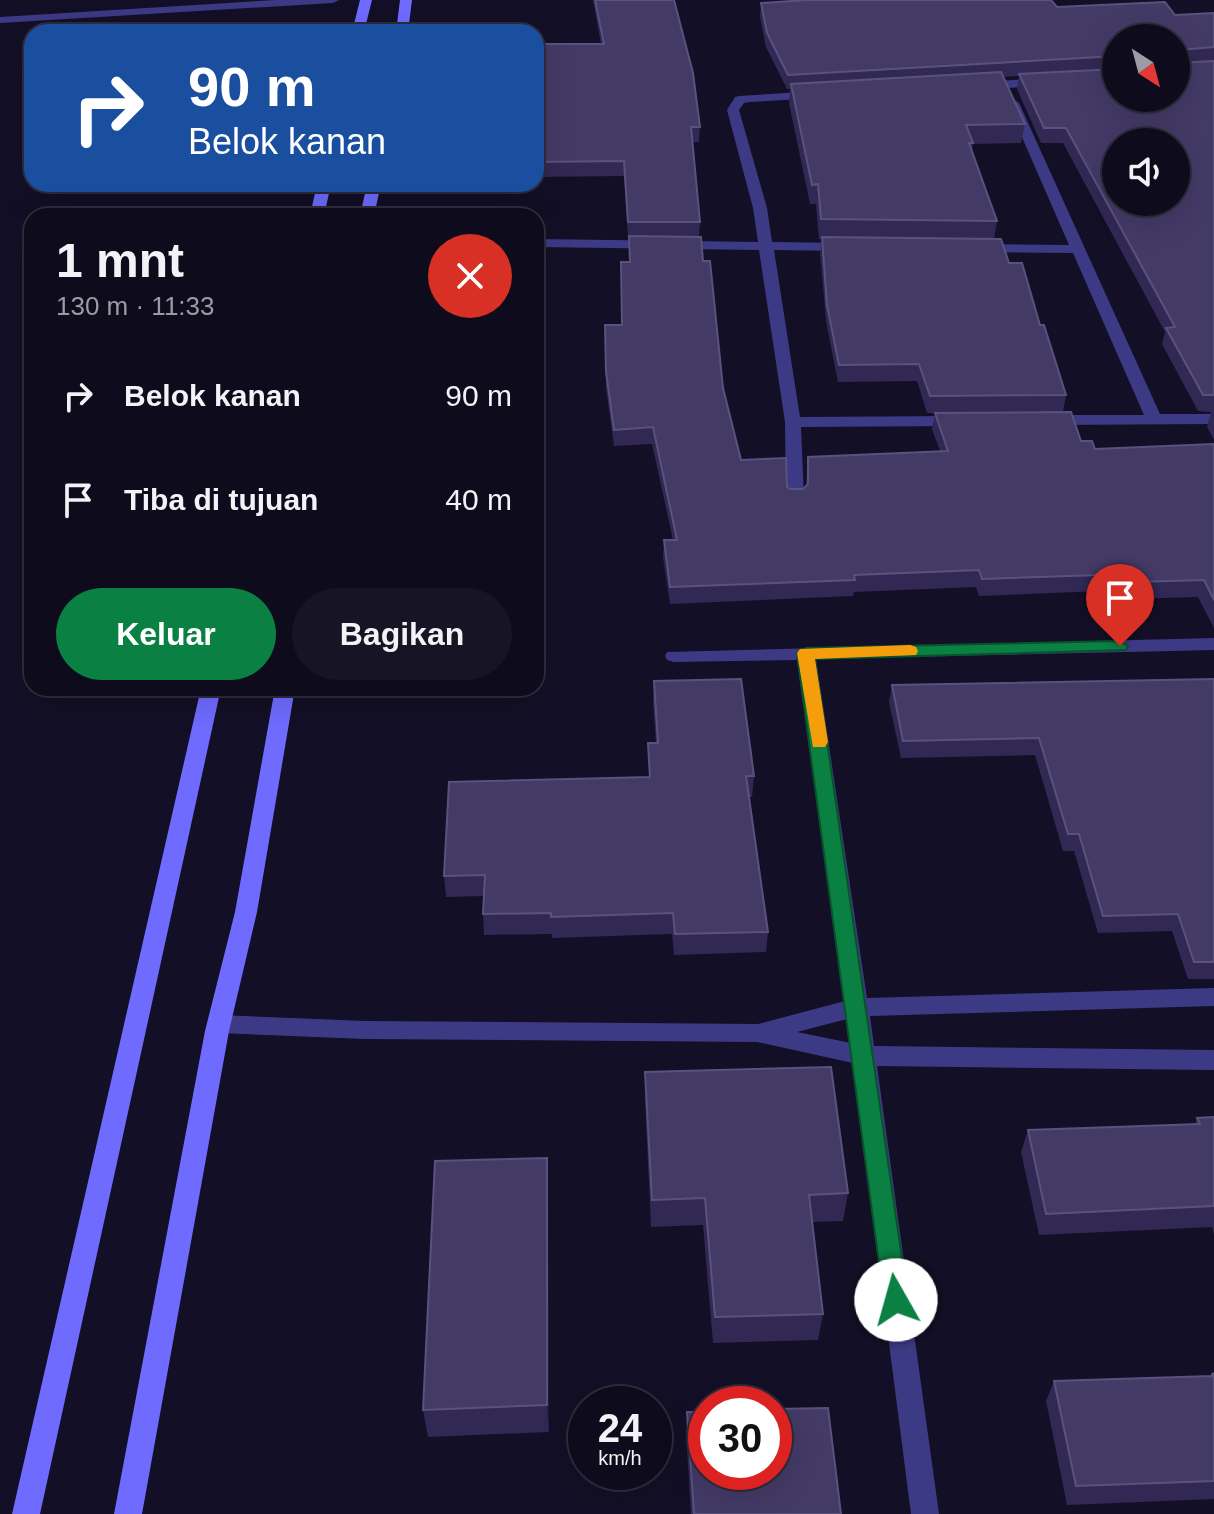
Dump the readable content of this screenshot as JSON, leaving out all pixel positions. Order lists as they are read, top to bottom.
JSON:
{
  "north": "bottom right",
  "page": {
    "turn": ["90 m", "Belok kanan"],
    "heading": ["1 mnt", "130 m · 11:33"],
    "list": [
      {
        "name": "Belok kanan",
        "value": "90 m"
      },
      {
        "name": "Tiba di tujuan",
        "value": "40 m"
      }
    ],
    "buttons": ["Keluar", "Bagikan"],
    "speed": "24 km/h",
    "limit": "30"
  }
}
